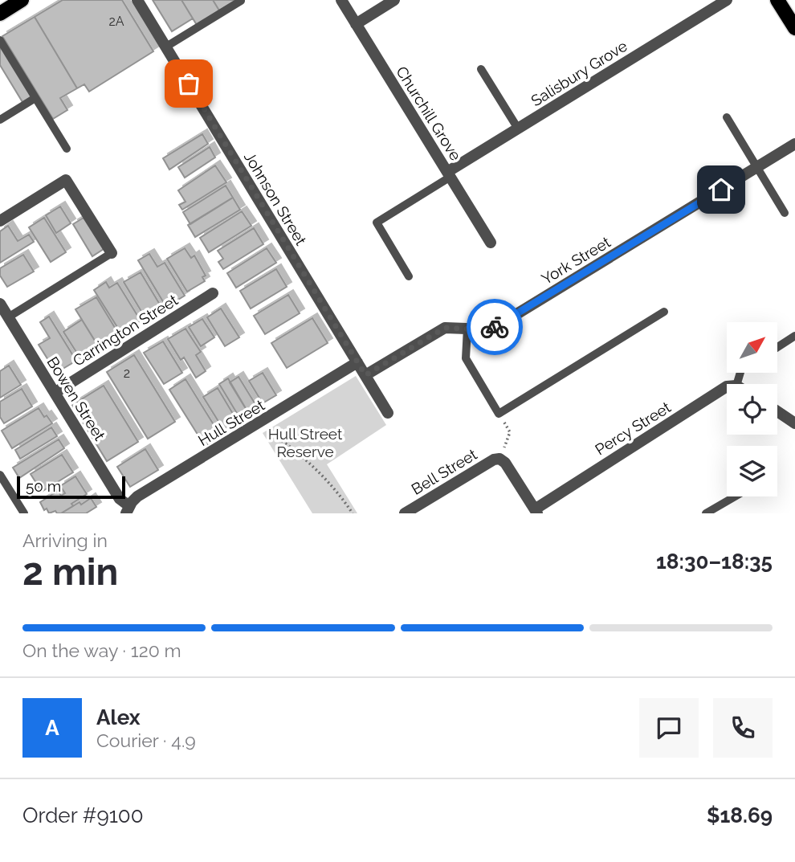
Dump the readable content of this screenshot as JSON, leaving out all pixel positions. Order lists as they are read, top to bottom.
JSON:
{
  "streets": {
    "street": [
      "Salisbury Grove",
      "Churchill Grove",
      "Johnson Street",
      "York Street",
      "Carrington Street",
      "Bowen Street",
      "Hull Street",
      "Percy Street",
      "Bell Street"
    ]
  },
  "crossings": [
    ["Salisbury Grove", "Churchill Grove"],
    ["Johnson Street", "York Street"],
    ["Johnson Street", "Hull Street"],
    ["Carrington Street", "Bowen Street"],
    ["Bowen Street", "Hull Street"]
  ],
  "parks": ["Hull Street Reserve"],
  "house_numbers": ["2A", "2"],
  "scale_bar": "50 m",
  "north": "top right",
  "page": {
    "scale": "50 m",
    "heading": ["2 min", "Arriving in", "18:30–18:35"],
    "panel": [
      "Alex",
      "Courier · 4.9",
      "Order #9100",
      "$18.69"
    ],
    "bar": "On the way · 120 m",
    "round": "A"
  }
}
